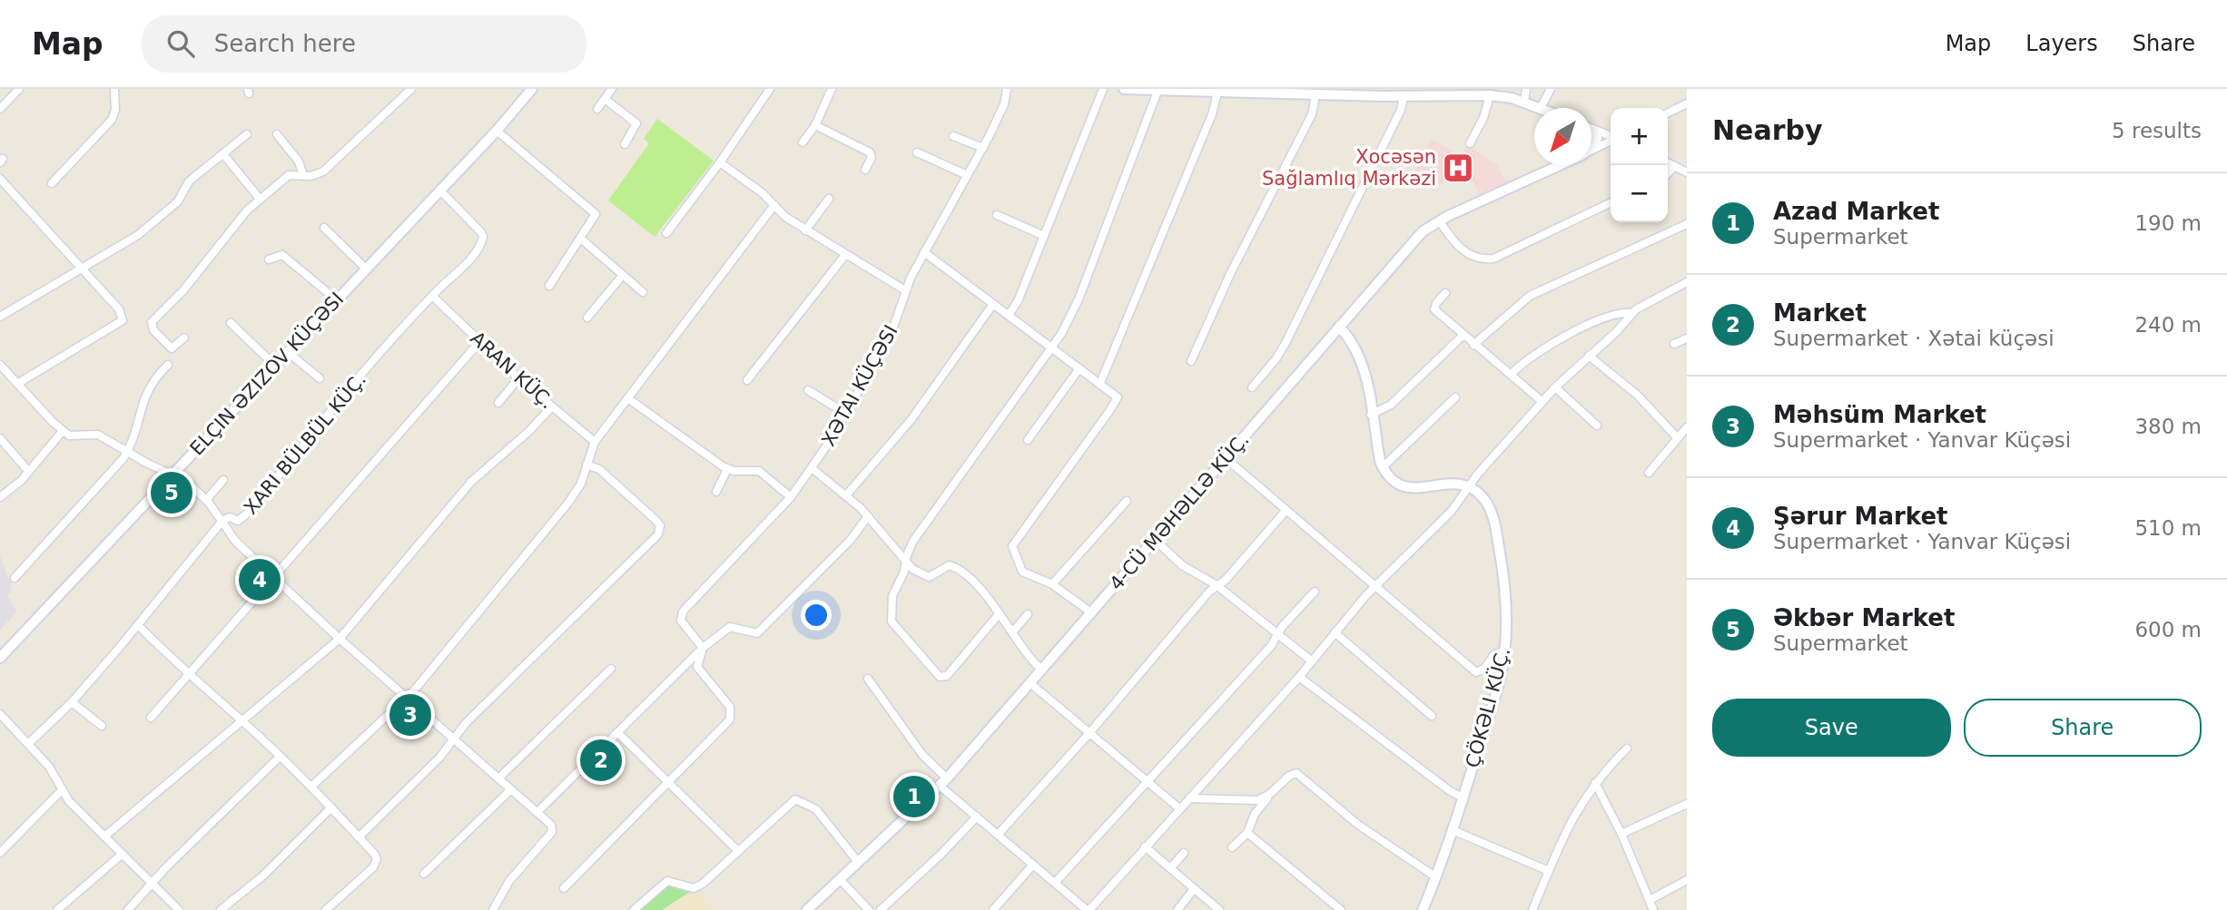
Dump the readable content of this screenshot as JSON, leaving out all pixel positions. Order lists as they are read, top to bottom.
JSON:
{
  "streets": {
    "street": [
      "ARAN KÜÇ.",
      "ELÇIN ƏZIZOV KÜÇƏSI",
      "XƏTAI KÜÇƏSI",
      "4-CÜ MƏHƏLLƏ KÜÇ.",
      "ÇÖKƏLI KÜÇ."
    ]
  },
  "places": {
    "hospital": ["Xocəsən Sağlamlıq Mərkəzi"]
  },
  "north": "bottom left",
  "page": {
    "header": "Map",
    "search": "Search here",
    "nav": ["Map", "Layers", "Share"],
    "heading": ["Nearby", "5 results"],
    "map_buttons": ["+", "−"],
    "list": [
      {
        "mark": "1",
        "name": "Azad Market",
        "note": "Supermarket",
        "value": "190 m"
      },
      {
        "mark": "2",
        "name": "Market",
        "note": "Supermarket · Xətai küçəsi",
        "value": "240 m"
      },
      {
        "mark": "3",
        "name": "Məhsüm Market",
        "note": "Supermarket · Yanvar Küçəsi",
        "value": "380 m"
      },
      {
        "mark": "4",
        "name": "Şərur Market",
        "note": "Supermarket · Yanvar Küçəsi",
        "value": "510 m"
      },
      {
        "mark": "5",
        "name": "Əkbər Market",
        "note": "Supermarket",
        "value": "600 m"
      }
    ],
    "pins": [
      "5",
      "4",
      "3",
      "2",
      "1"
    ],
    "buttons": ["Save", "Share"]
  }
}
